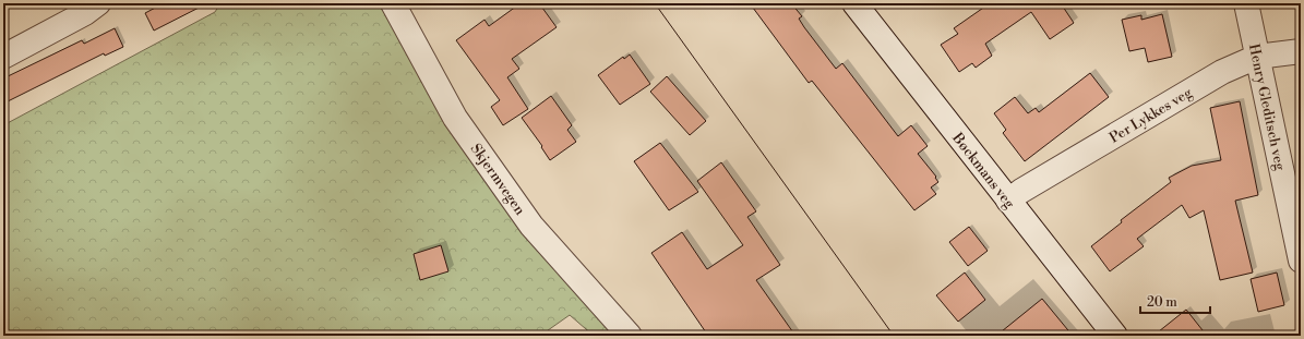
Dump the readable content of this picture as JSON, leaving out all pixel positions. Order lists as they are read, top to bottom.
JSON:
{
  "streets": {
    "street": [
      "Henry Gleditsch veg",
      "Per Lykkes veg",
      "Bøckmans veg",
      "Skjermvegen"
    ]
  },
  "crossings": [
    ["Henry Gleditsch veg", "Per Lykkes veg"],
    ["Per Lykkes veg", "Bøckmans veg"]
  ],
  "scale_bar": "20 m"
}
